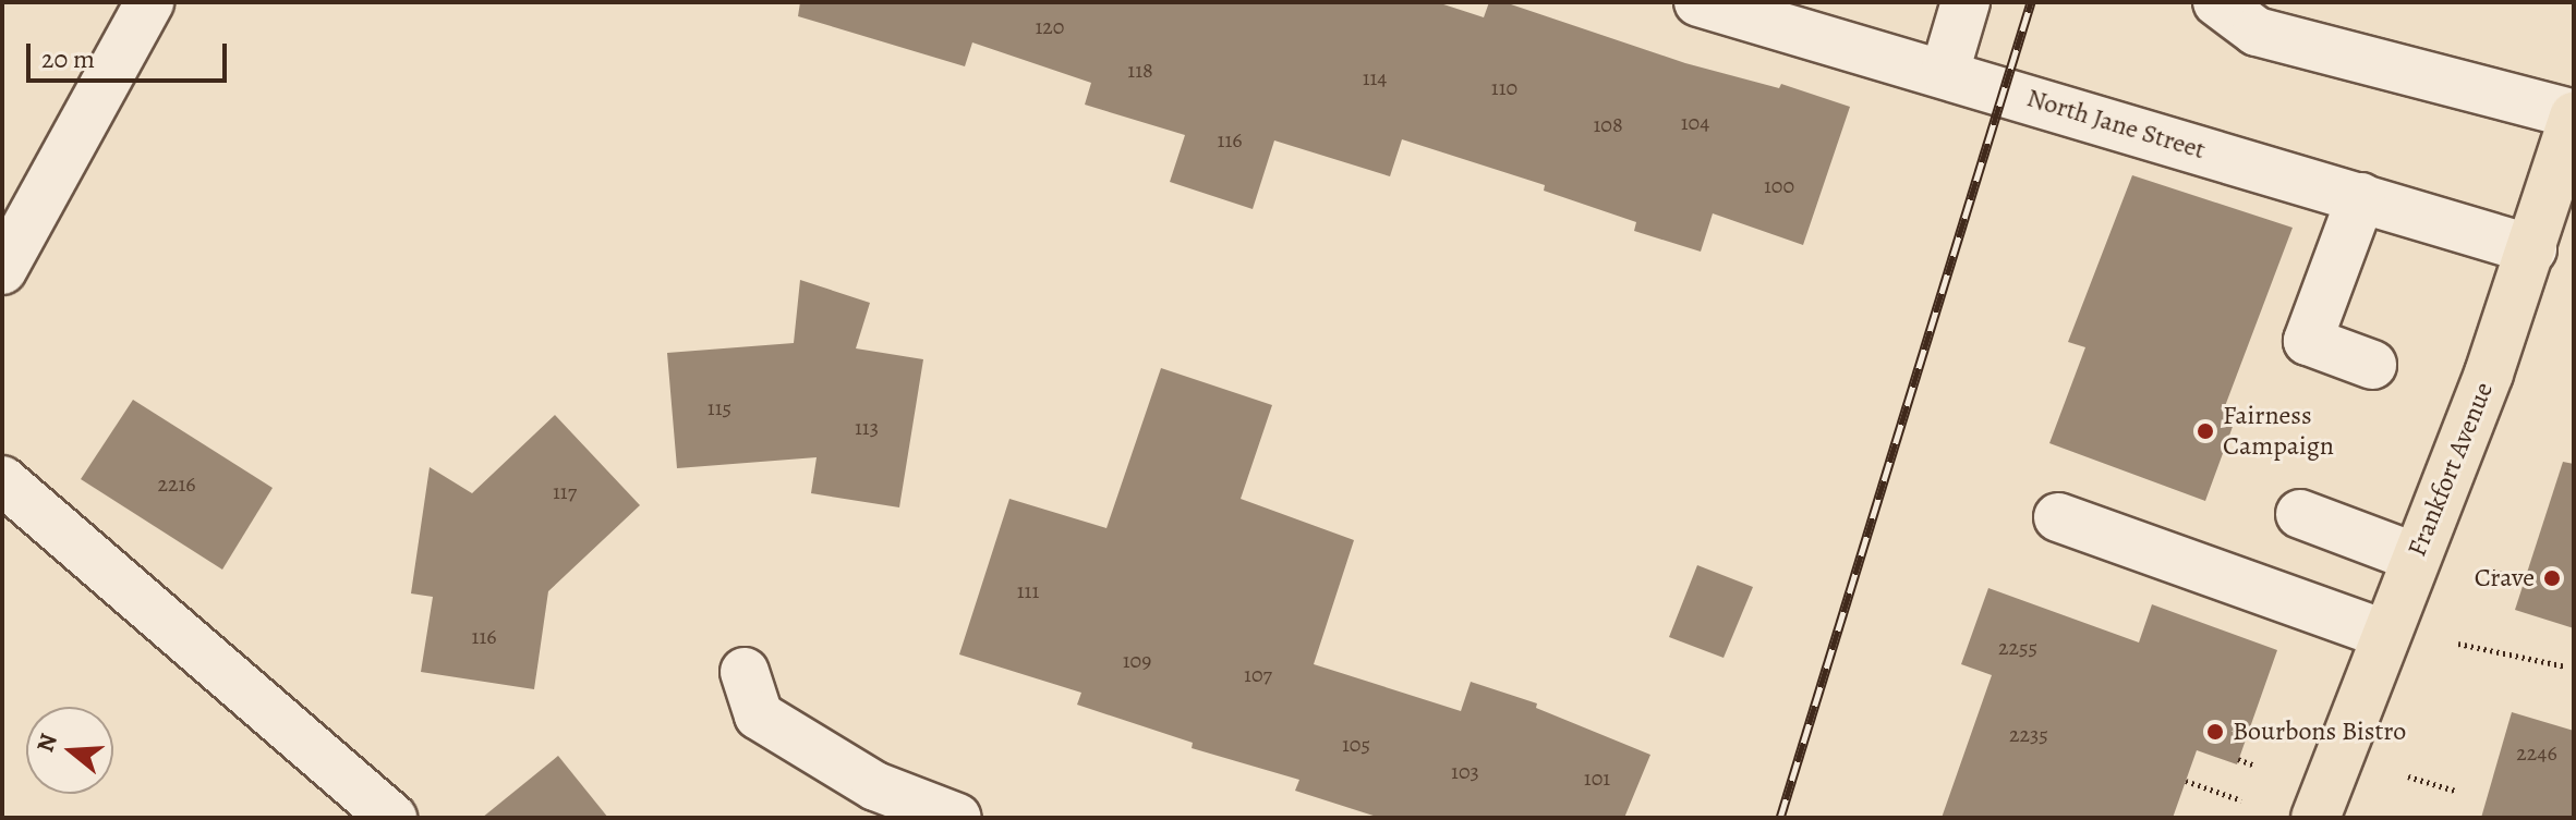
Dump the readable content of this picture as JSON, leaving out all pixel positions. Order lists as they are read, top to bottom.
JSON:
{
  "streets": {
    "main road": ["Frankfort Avenue"],
    "street": ["North Jane Street"]
  },
  "crossings": [
    ["North Jane Street", "Frankfort Avenue"]
  ],
  "places": ["Fairness Campaign", "Crave", "Bourbons Bistro"],
  "house_numbers": [
    "120",
    "118",
    "114",
    "110",
    "104",
    "108",
    "116",
    "100",
    "115",
    "113",
    "2216",
    "117",
    "111",
    "116",
    "2255",
    "109",
    "107",
    "2235",
    "105",
    "2246",
    "103",
    "101"
  ],
  "scale_bar": "20 m",
  "north": "left"
}
